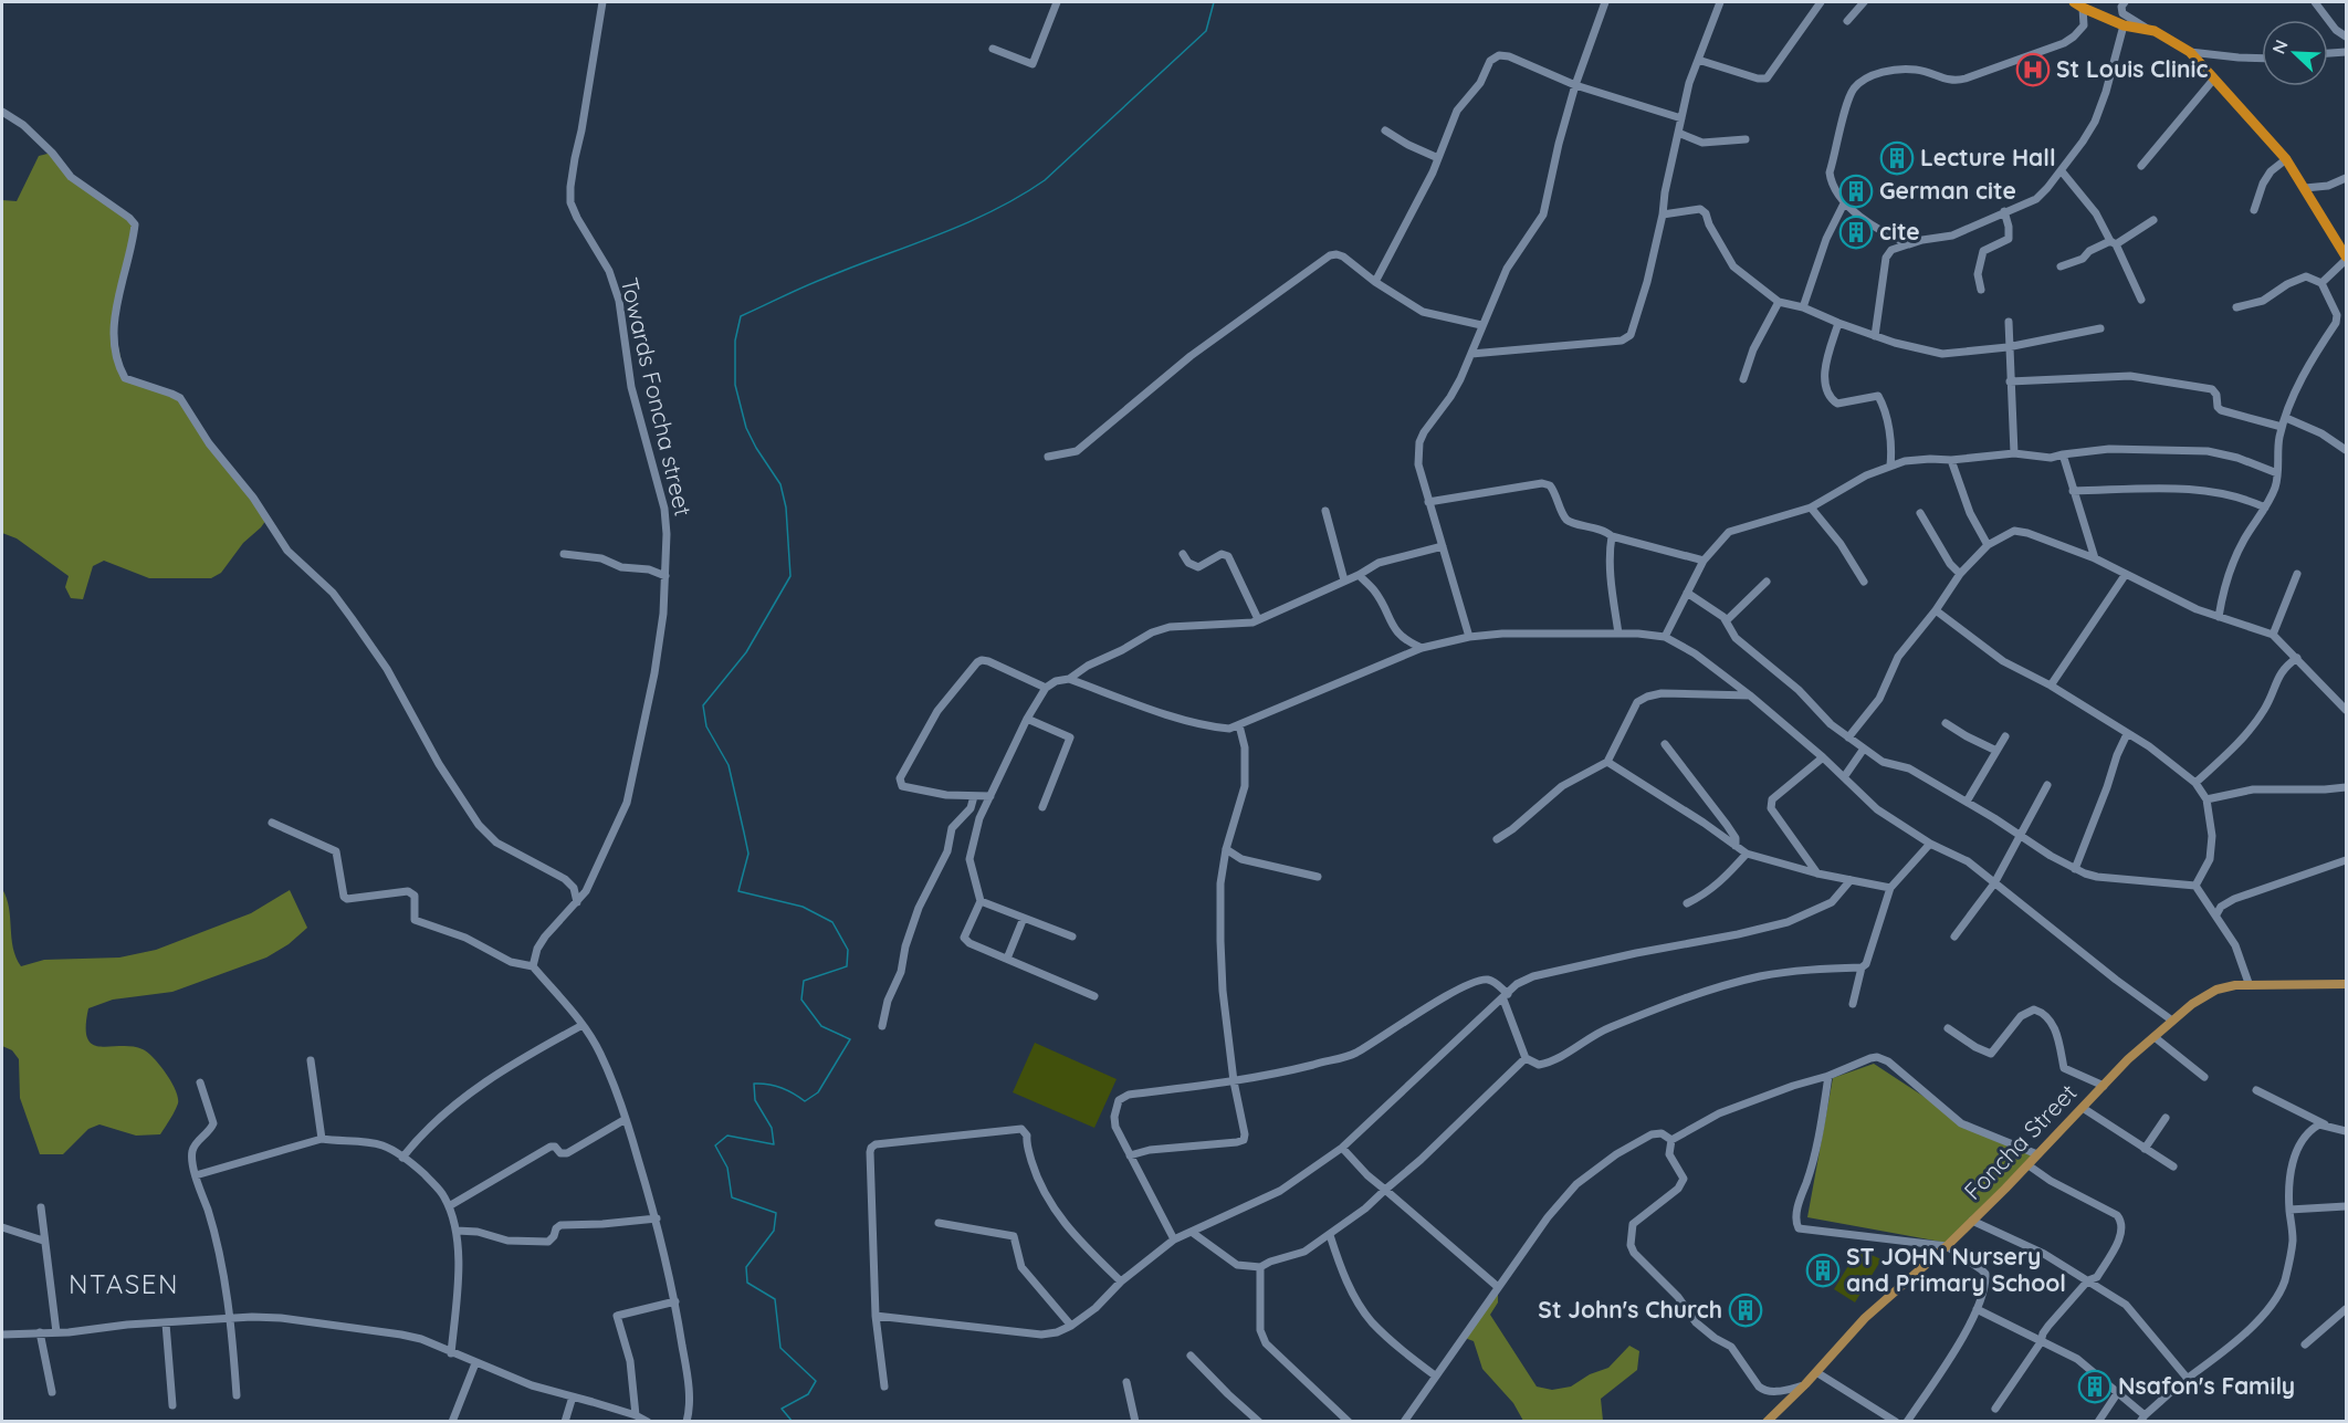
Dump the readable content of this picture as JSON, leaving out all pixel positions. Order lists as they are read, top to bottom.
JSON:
{
  "streets": {
    "main road": ["Foncha Street"],
    "street": ["Towards Foncha street"]
  },
  "districts": ["NTASEN"],
  "places": {
    "hospital": ["St Louis Clinic"],
    "building": [
      "Lecture Hall",
      "German cite",
      "cite",
      "ST JOHN Nursery and Primary School",
      "St John's Church",
      "Nsafon's Family"
    ]
  },
  "north": "top left"
}
